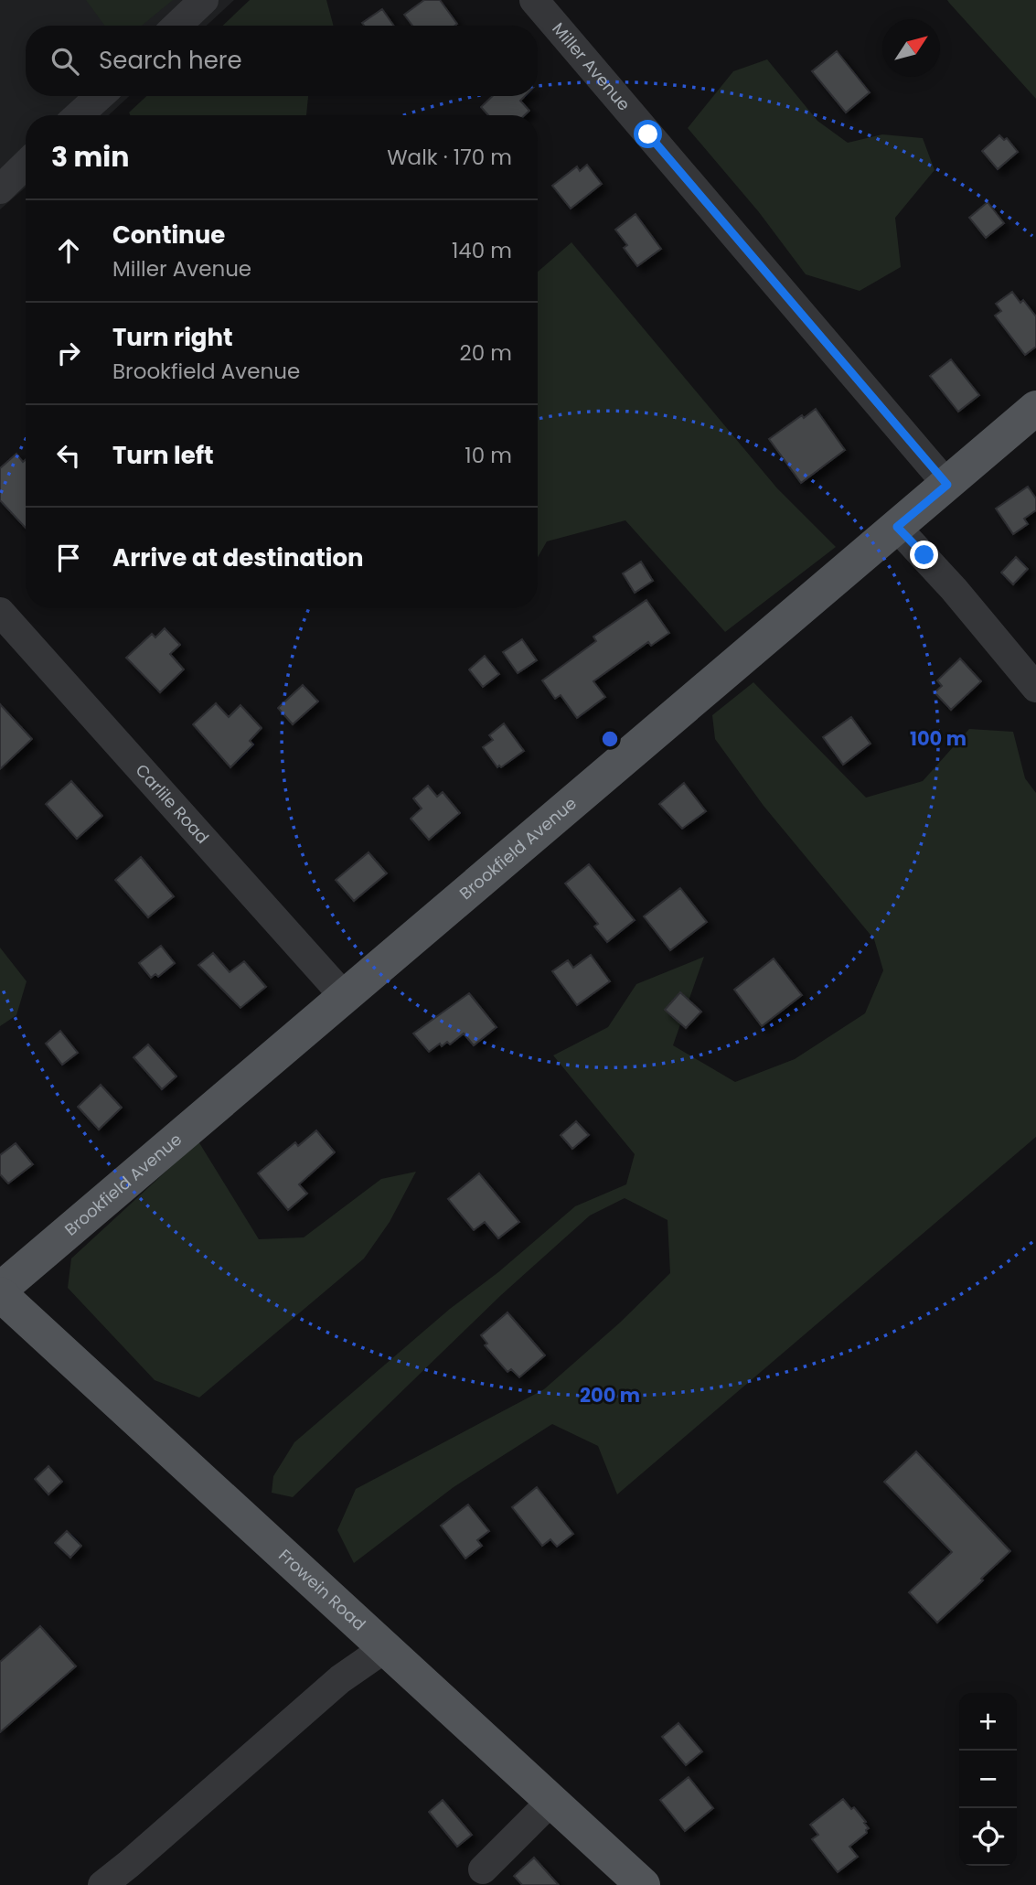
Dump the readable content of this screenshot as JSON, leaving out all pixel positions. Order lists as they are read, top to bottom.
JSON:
{
  "streets": {
    "main road": ["Brookfield Avenue", "Frowein Road"],
    "street": ["Miller Avenue", "Carlile Road"]
  },
  "crossings": [
    ["Miller Avenue", "Brookfield Avenue"],
    ["Carlile Road", "Brookfield Avenue"],
    ["Brookfield Avenue", "Frowein Road"]
  ],
  "north": "top right",
  "page": {
    "search": "Search here",
    "heading": ["3 min", "Walk · 170 m"],
    "list": [
      ["Continue", "Miller Avenue", "140 m"],
      ["Turn right", "Brookfield Avenue", "20 m"],
      ["Turn left", "10 m"],
      "Arrive at destination"
    ],
    "map_buttons": ["+", "−"]
  },
  "rings": ["100 m", "200 m"]
}
